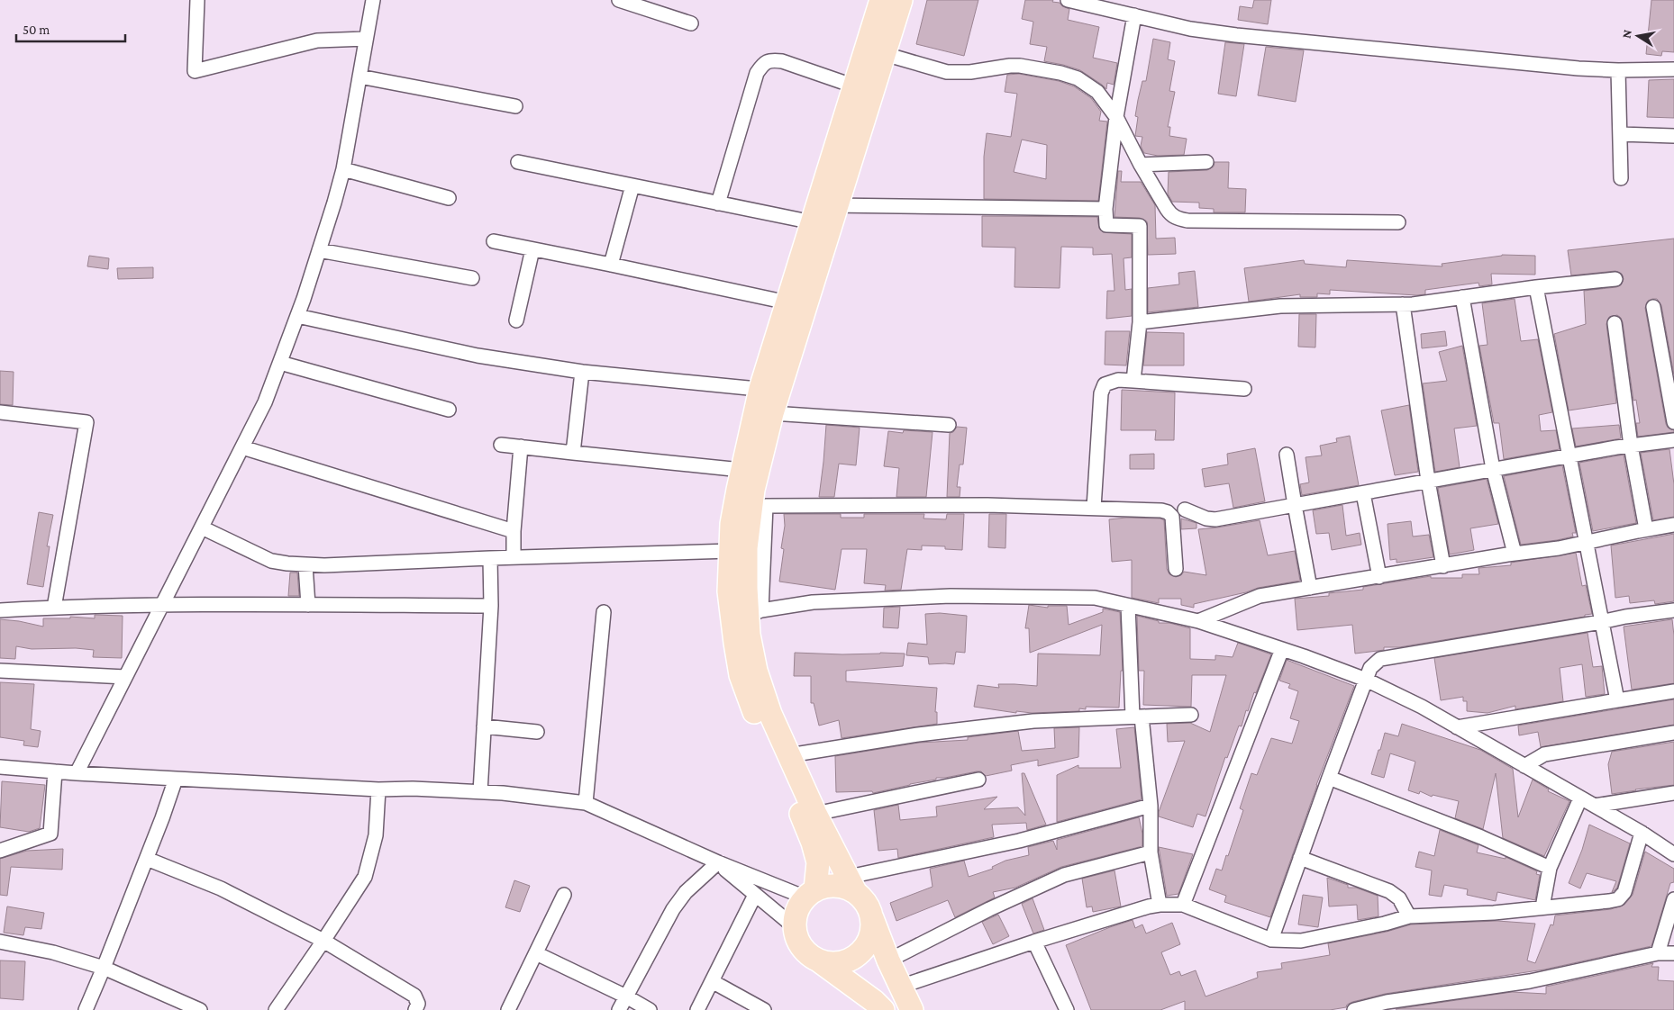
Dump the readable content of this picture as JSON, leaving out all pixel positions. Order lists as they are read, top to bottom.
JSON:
{
  "scale_bar": "50 m",
  "north": "left"
}
